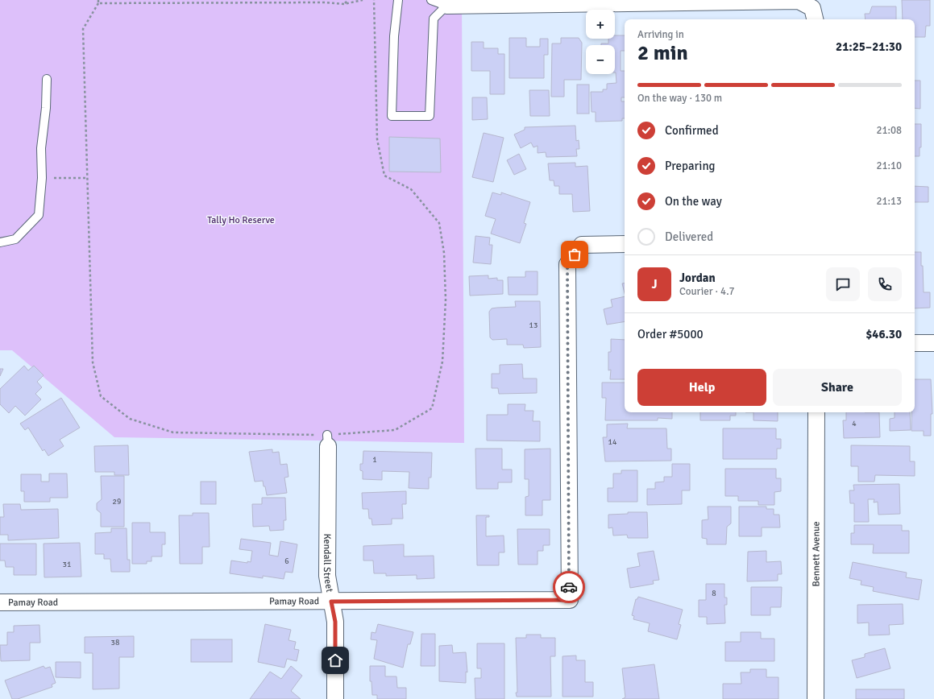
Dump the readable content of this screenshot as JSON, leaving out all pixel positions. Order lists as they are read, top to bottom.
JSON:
{
  "streets": {
    "street": ["Bennett Avenue", "Kendall Street", "Pamay Road"]
  },
  "crossings": [
    ["Kendall Street", "Pamay Road"]
  ],
  "parks": ["Tally Ho Reserve"],
  "house_numbers": [
    "13",
    "4",
    "14",
    "1",
    "29",
    "6",
    "31",
    "8",
    "38"
  ],
  "page": {
    "map_buttons": ["+", "−"],
    "heading": ["2 min", "Arriving in", "21:25–21:30"],
    "panel": [
      "Jordan",
      "Courier · 4.7",
      "Order #5000",
      "$46.30"
    ],
    "bar": "On the way · 130 m",
    "list": [
      ["Confirmed", "21:08"],
      ["Preparing", "21:10"],
      ["On the way", "21:13"],
      "Delivered"
    ],
    "round": "J",
    "buttons": ["Help", "Share"]
  }
}
